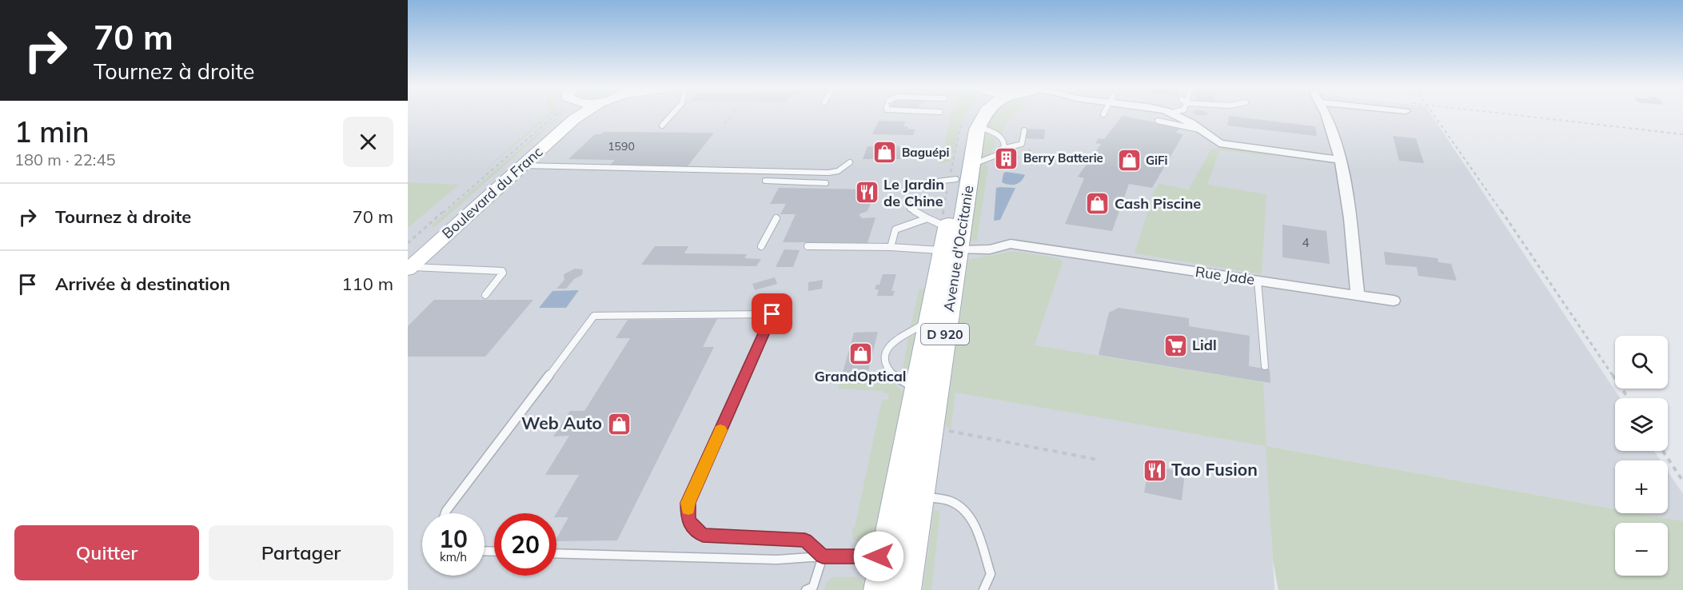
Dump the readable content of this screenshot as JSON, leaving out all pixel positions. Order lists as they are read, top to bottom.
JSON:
{
  "streets": {
    "main road": ["Avenue d'Occitanie", "D 920"],
    "street": ["Boulevard du Franc", "Rue Jade"]
  },
  "crossings": [
    ["Avenue d'Occitanie", "Rue Jade"]
  ],
  "places": {
    "shop": [
      "Baguépi",
      "GiFi",
      "Cash Piscine",
      "GrandOptical",
      "Web Auto"
    ],
    "building": ["Berry Batterie"],
    "restaurant": ["Le Jardin de Chine", "Tao Fusion"],
    "supermarket": ["Lidl"]
  },
  "house_numbers": ["1590", "4"],
  "page": {
    "turn": ["70 m", "Tournez à droite"],
    "heading": ["1 min", "180 m · 22:45"],
    "list": [
      {
        "name": "Tournez à droite",
        "value": "70 m"
      },
      {
        "name": "Arrivée à destination",
        "value": "110 m"
      }
    ],
    "map_buttons": ["+", "−"],
    "speed": "10 km/h",
    "limit": "20",
    "buttons": ["Quitter", "Partager"]
  }
}
